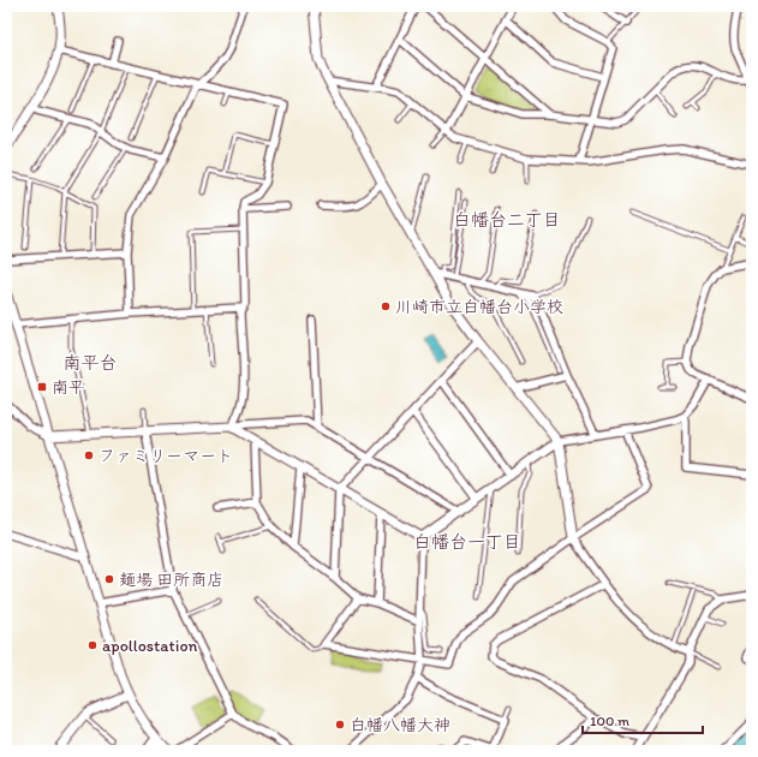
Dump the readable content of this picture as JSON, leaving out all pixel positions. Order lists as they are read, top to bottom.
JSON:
{
  "districts": ["白幡台二丁目", "南平台", "白幡台一丁目"],
  "places": {
    "other": [
      "川崎市立白幡台小学校",
      "ファミリーマート",
      "麺場 田所商店",
      "apollostation",
      "白幡八幡大神"
    ],
    "transit": ["南平"]
  },
  "scale_bar": "100 m"
}
